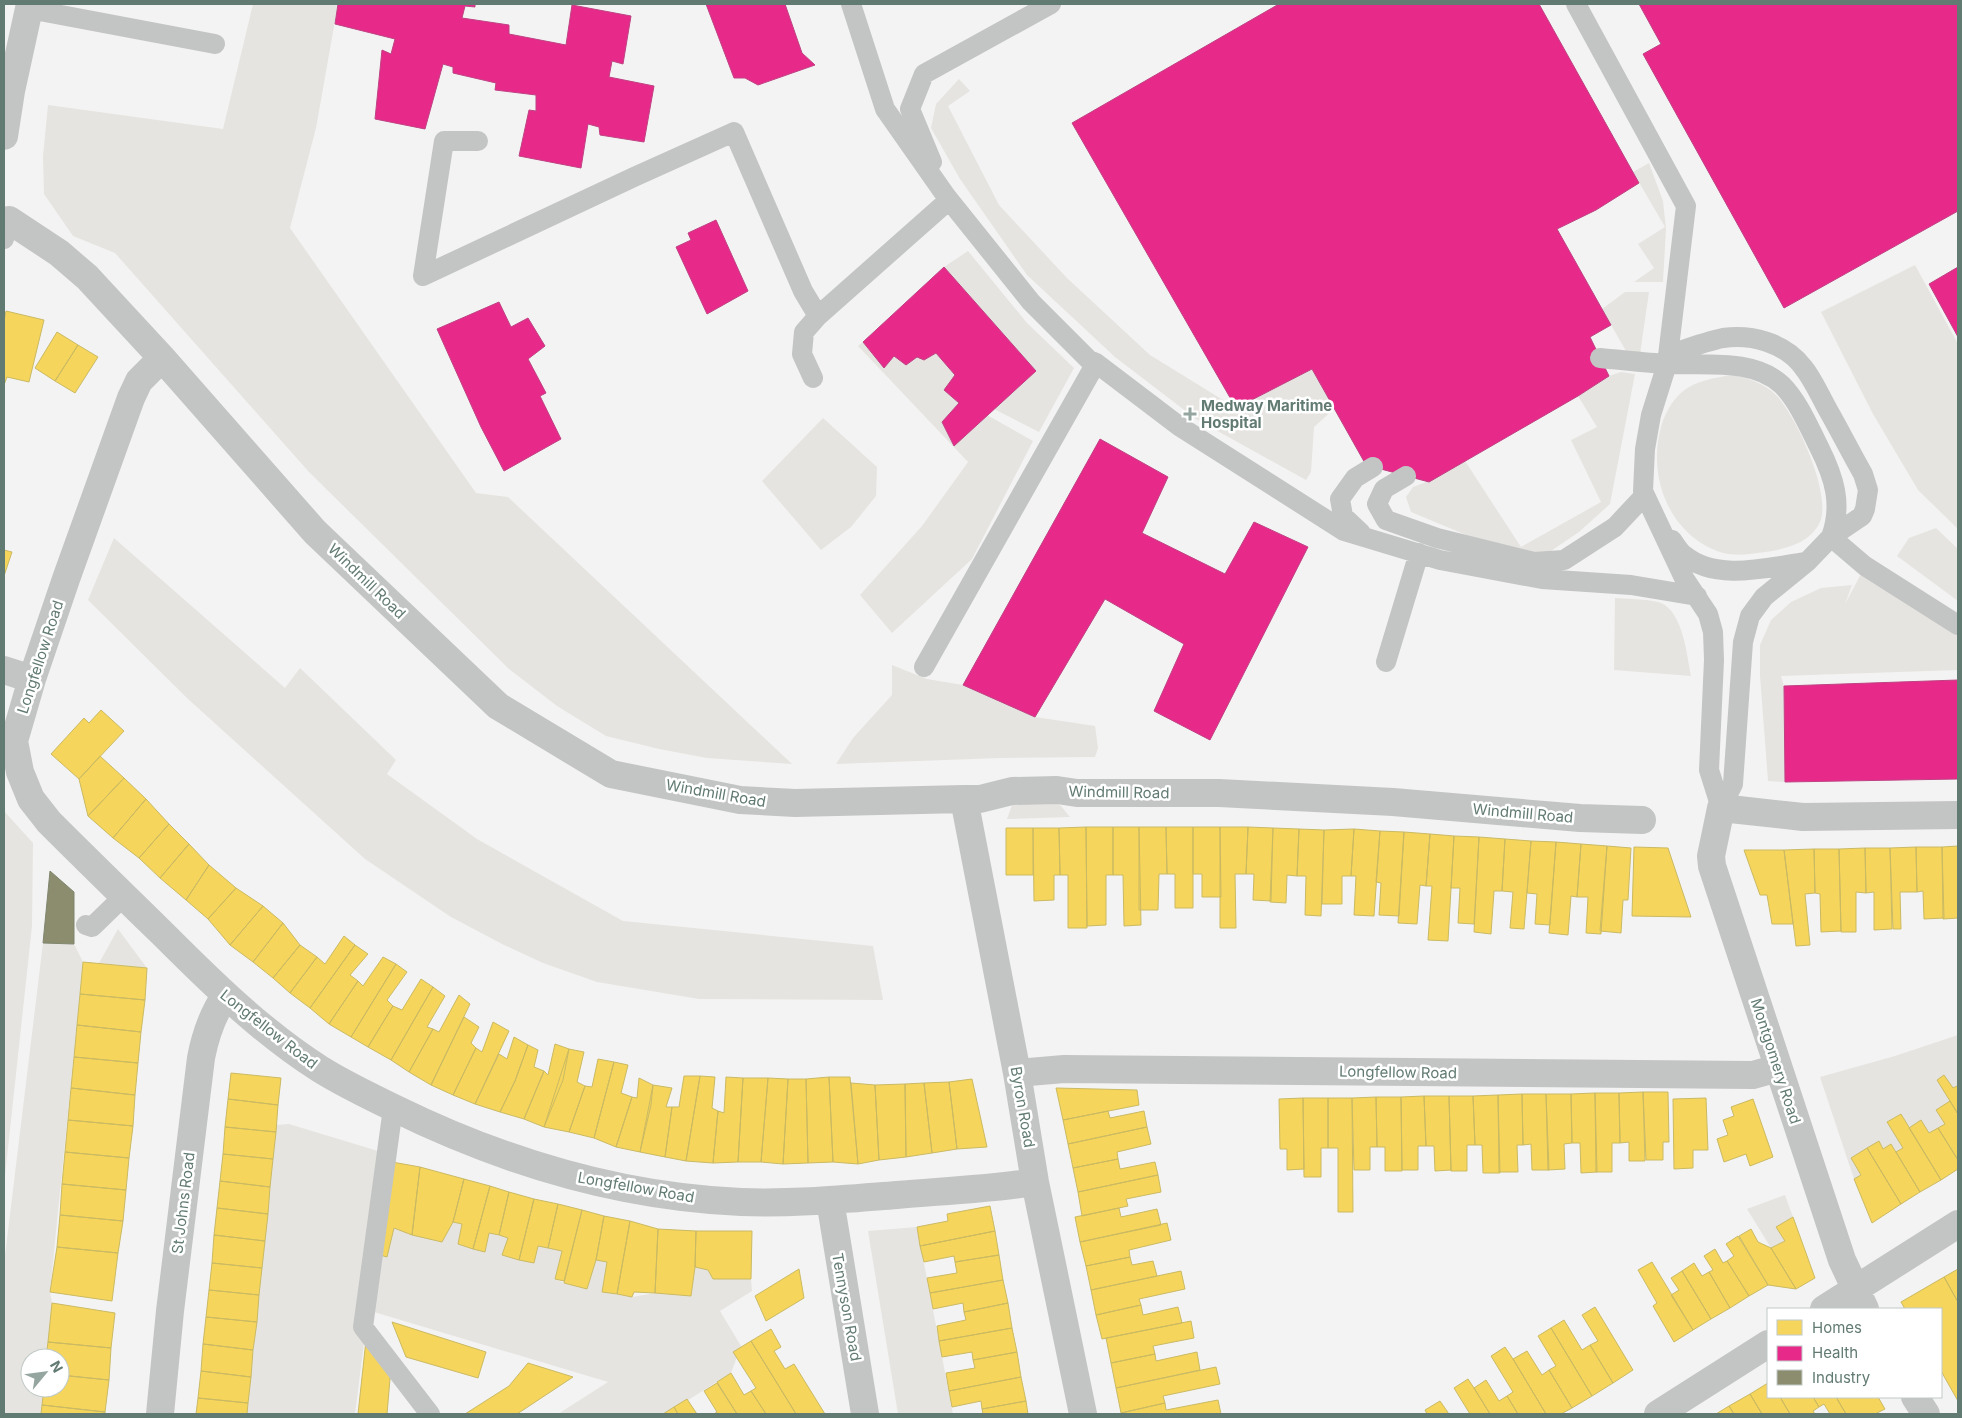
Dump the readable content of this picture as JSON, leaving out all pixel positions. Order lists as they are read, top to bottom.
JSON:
{
  "streets": {
    "street": [
      "Windmill Road",
      "Longfellow Road",
      "Montgomery Road",
      "Byron Road",
      "St Johns Road",
      "Tennyson Road"
    ]
  },
  "crossings": [
    ["Windmill Road", "Longfellow Road"],
    ["Windmill Road", "Byron Road"],
    ["Longfellow Road", "Montgomery Road"],
    ["Longfellow Road", "Byron Road"],
    ["Longfellow Road", "St Johns Road"],
    ["Longfellow Road", "Tennyson Road"]
  ],
  "places": {
    "health": ["Medway Maritime Hospital"]
  },
  "legend": ["Homes", "Health", "Industry"],
  "north": "top right"
}
